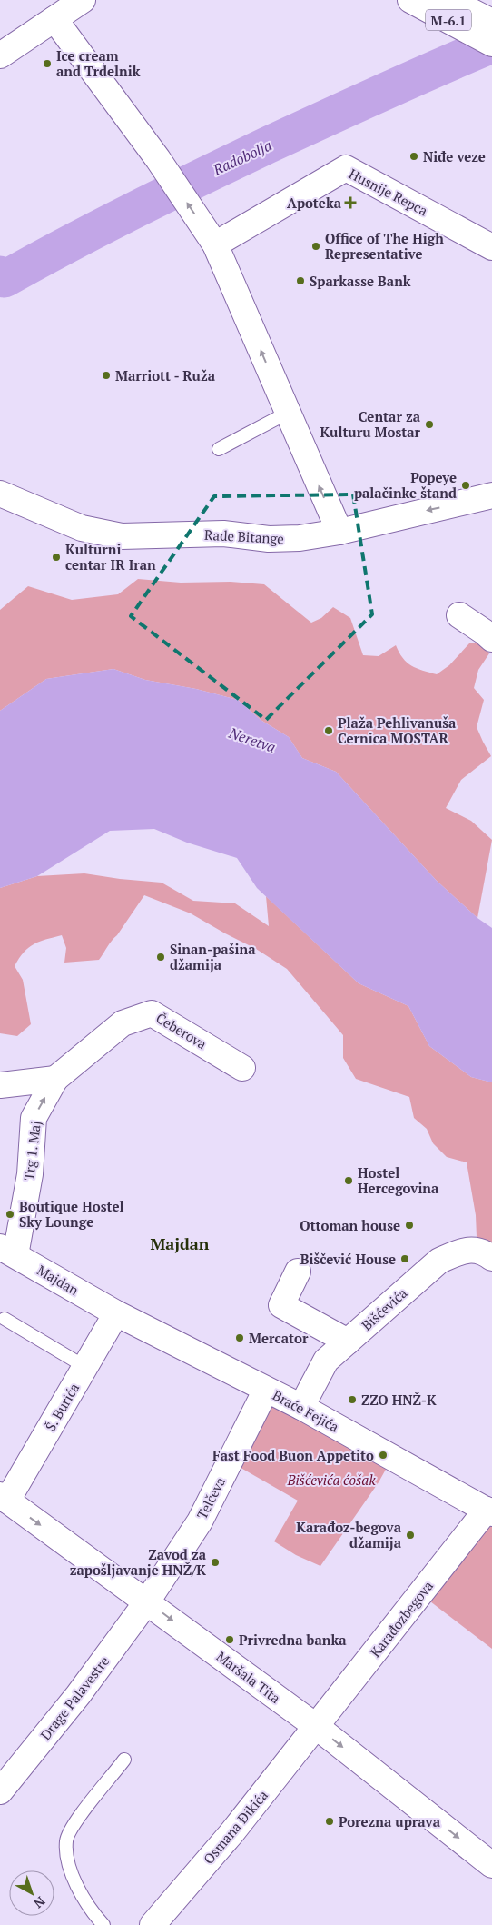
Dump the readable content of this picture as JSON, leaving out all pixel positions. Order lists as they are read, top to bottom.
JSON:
{
  "streets": {
    "street": [
      "M-6.1",
      "Husnije Repca",
      "Rade Bitange",
      "Čeberova",
      "Trg 1. Maj",
      "Majdan",
      "Bišćevića",
      "Š. Burića",
      "Braće Fejića",
      "Telčeva",
      "Karađozbegova",
      "Maršala Tita",
      "Drage Palavestre",
      "Osmana Đikića"
    ]
  },
  "crossings": [
    ["Čeberova", "Trg 1. Maj"],
    ["Trg 1. Maj", "Majdan"],
    ["Majdan", "Š. Burića"],
    ["Majdan", "Braće Fejića"],
    ["Bišćevića", "Braće Fejića"],
    ["Š. Burića", "Braće Fejića"],
    ["Š. Burića", "Maršala Tita"],
    ["Braće Fejića", "Telčeva"],
    ["Braće Fejića", "Karađozbegova"],
    ["Telčeva", "Maršala Tita"],
    ["Telčeva", "Drage Palavestre"],
    ["Karađozbegova", "Maršala Tita"],
    ["Karađozbegova", "Osmana Đikića"],
    ["Maršala Tita", "Drage Palavestre"],
    ["Maršala Tita", "Osmana Đikića"]
  ],
  "one_way": ["Trg 1. Maj", "Maršala Tita"],
  "districts": ["Majdan"],
  "water": ["Radobolja", "Neretva"],
  "parks": ["Bišćevića ćošak"],
  "places": {
    "other": [
      "Ice cream and Trdelnik",
      "Niđe veze",
      "Office of The High Representative",
      "Sparkasse Bank",
      "Marriott - Ruža",
      "Centar za Kulturu Mostar",
      "Popeye palačinke štand",
      "Kulturni centar IR Iran",
      "Plaža Pehlivanuša Cernica MOSTAR",
      "Sinan-pašina džamija",
      "Hostel Hercegovina",
      "Boutique Hostel Sky Lounge",
      "Ottoman house",
      "Biščević House",
      "Mercator",
      "ZZO HNŽ-K",
      "Fast Food Buon Appetito",
      "Karađoz-begova džamija",
      "Zavod za zapošljavanje HNŽ/K",
      "Privredna banka",
      "Porezna uprava"
    ],
    "health": ["Apoteka"]
  },
  "north": "bottom right"
}
